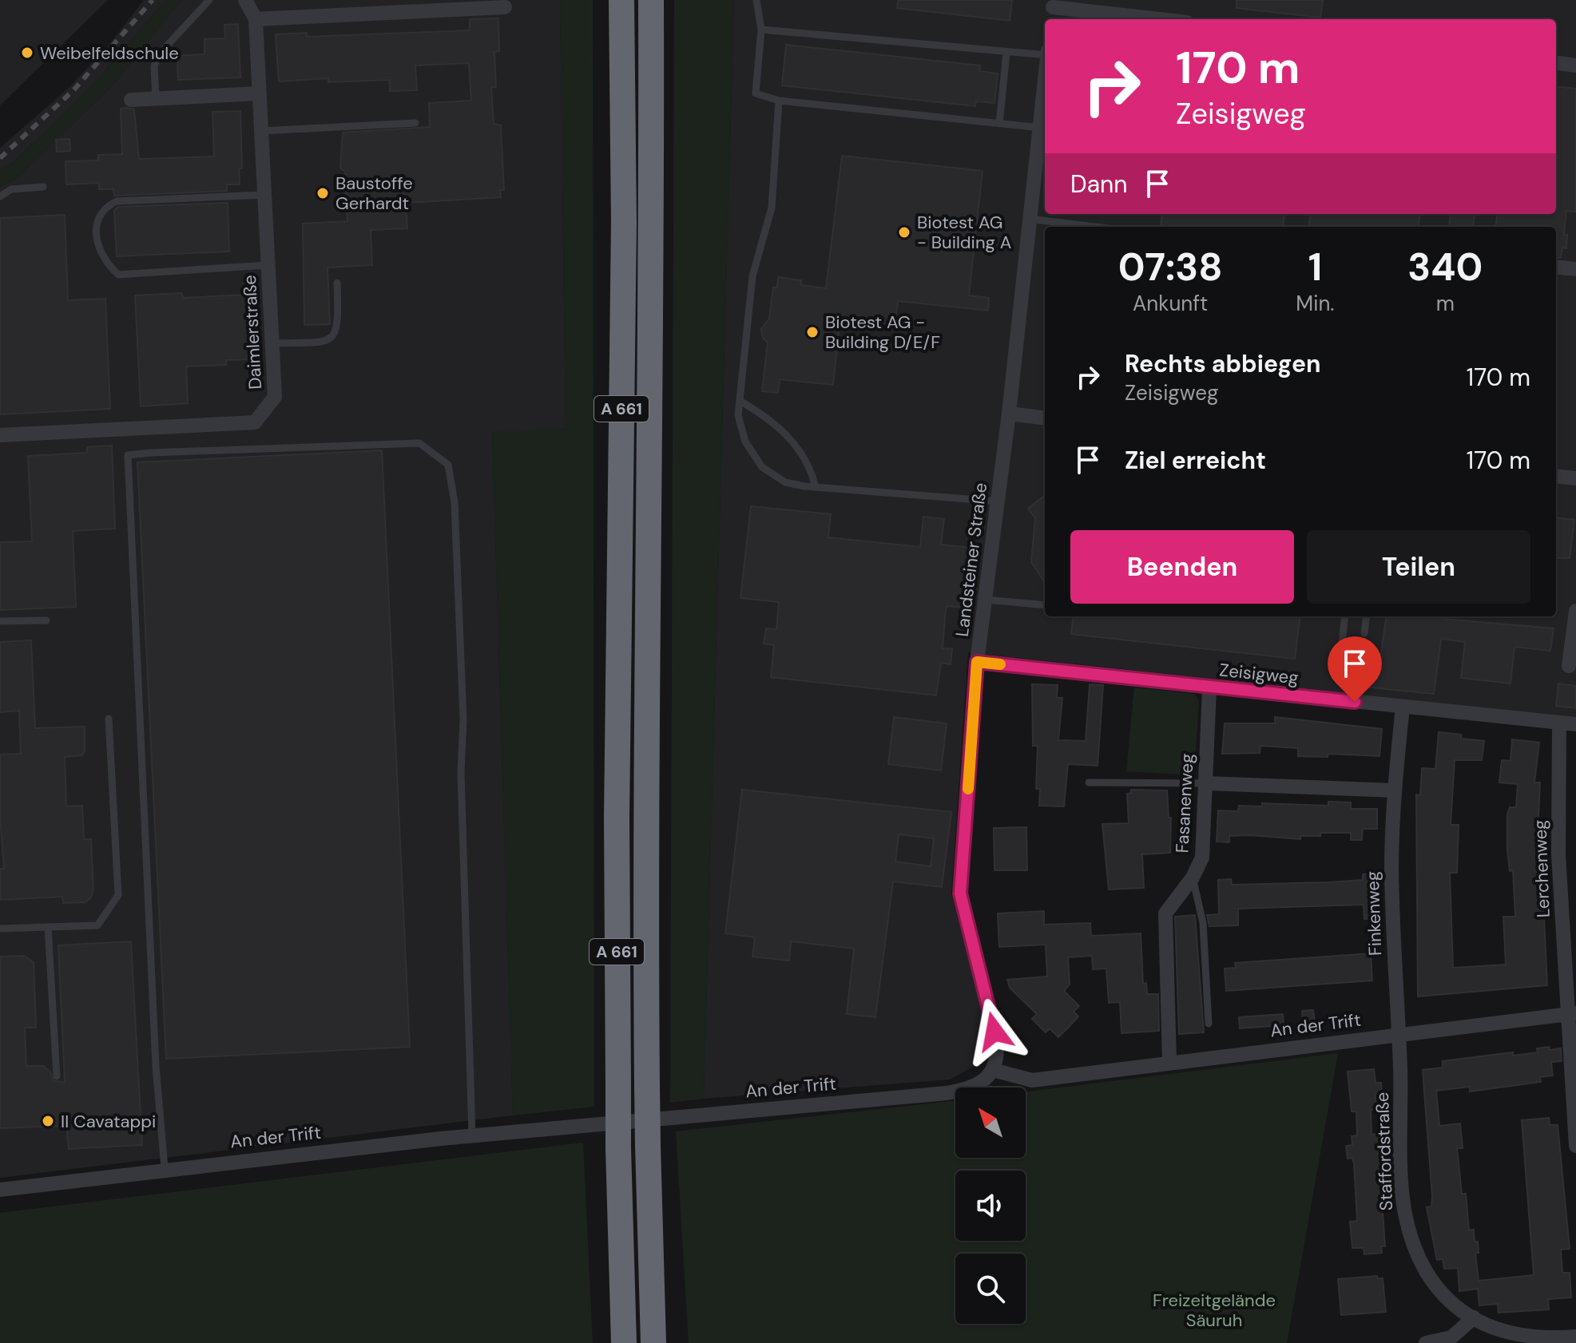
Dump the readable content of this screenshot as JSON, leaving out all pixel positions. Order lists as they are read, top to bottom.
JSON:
{
  "streets": {
    "highway": ["A 661"],
    "street": [
      "Daimlerstraße",
      "Landsteiner Straße",
      "Zeisigweg",
      "Fasanenweg",
      "Lerchenweg",
      "Finkenweg",
      "An der Trift",
      "Staffordstraße"
    ]
  },
  "crossings": [
    ["Landsteiner Straße", "Zeisigweg"],
    ["Landsteiner Straße", "An der Trift"],
    ["Zeisigweg", "Fasanenweg"],
    ["Zeisigweg", "Lerchenweg"],
    ["Zeisigweg", "Finkenweg"],
    ["Fasanenweg", "An der Trift"],
    ["Lerchenweg", "An der Trift"],
    ["Finkenweg", "An der Trift"],
    ["Finkenweg", "Staffordstraße"],
    ["An der Trift", "Staffordstraße"]
  ],
  "parks": ["Freizeitgelände Säuruh"],
  "places": [
    "Weibelfeldschule",
    "Baustoffe Gerhardt",
    "Biotest AG - Building A",
    "Biotest AG - Building D/E/F",
    "Il Cavatappi"
  ],
  "north": "top left",
  "page": {
    "turn": ["170 m", "Zeisigweg"],
    "then": "Dann",
    "eta": [
      "07:38",
      "Ankunft",
      "1",
      "Min.",
      "340",
      "m"
    ],
    "list": [
      {
        "name": "Rechts abbiegen",
        "note": "Zeisigweg",
        "value": "170 m"
      },
      {
        "name": "Ziel erreicht",
        "value": "170 m"
      }
    ],
    "buttons": ["Beenden", "Teilen"]
  }
}
